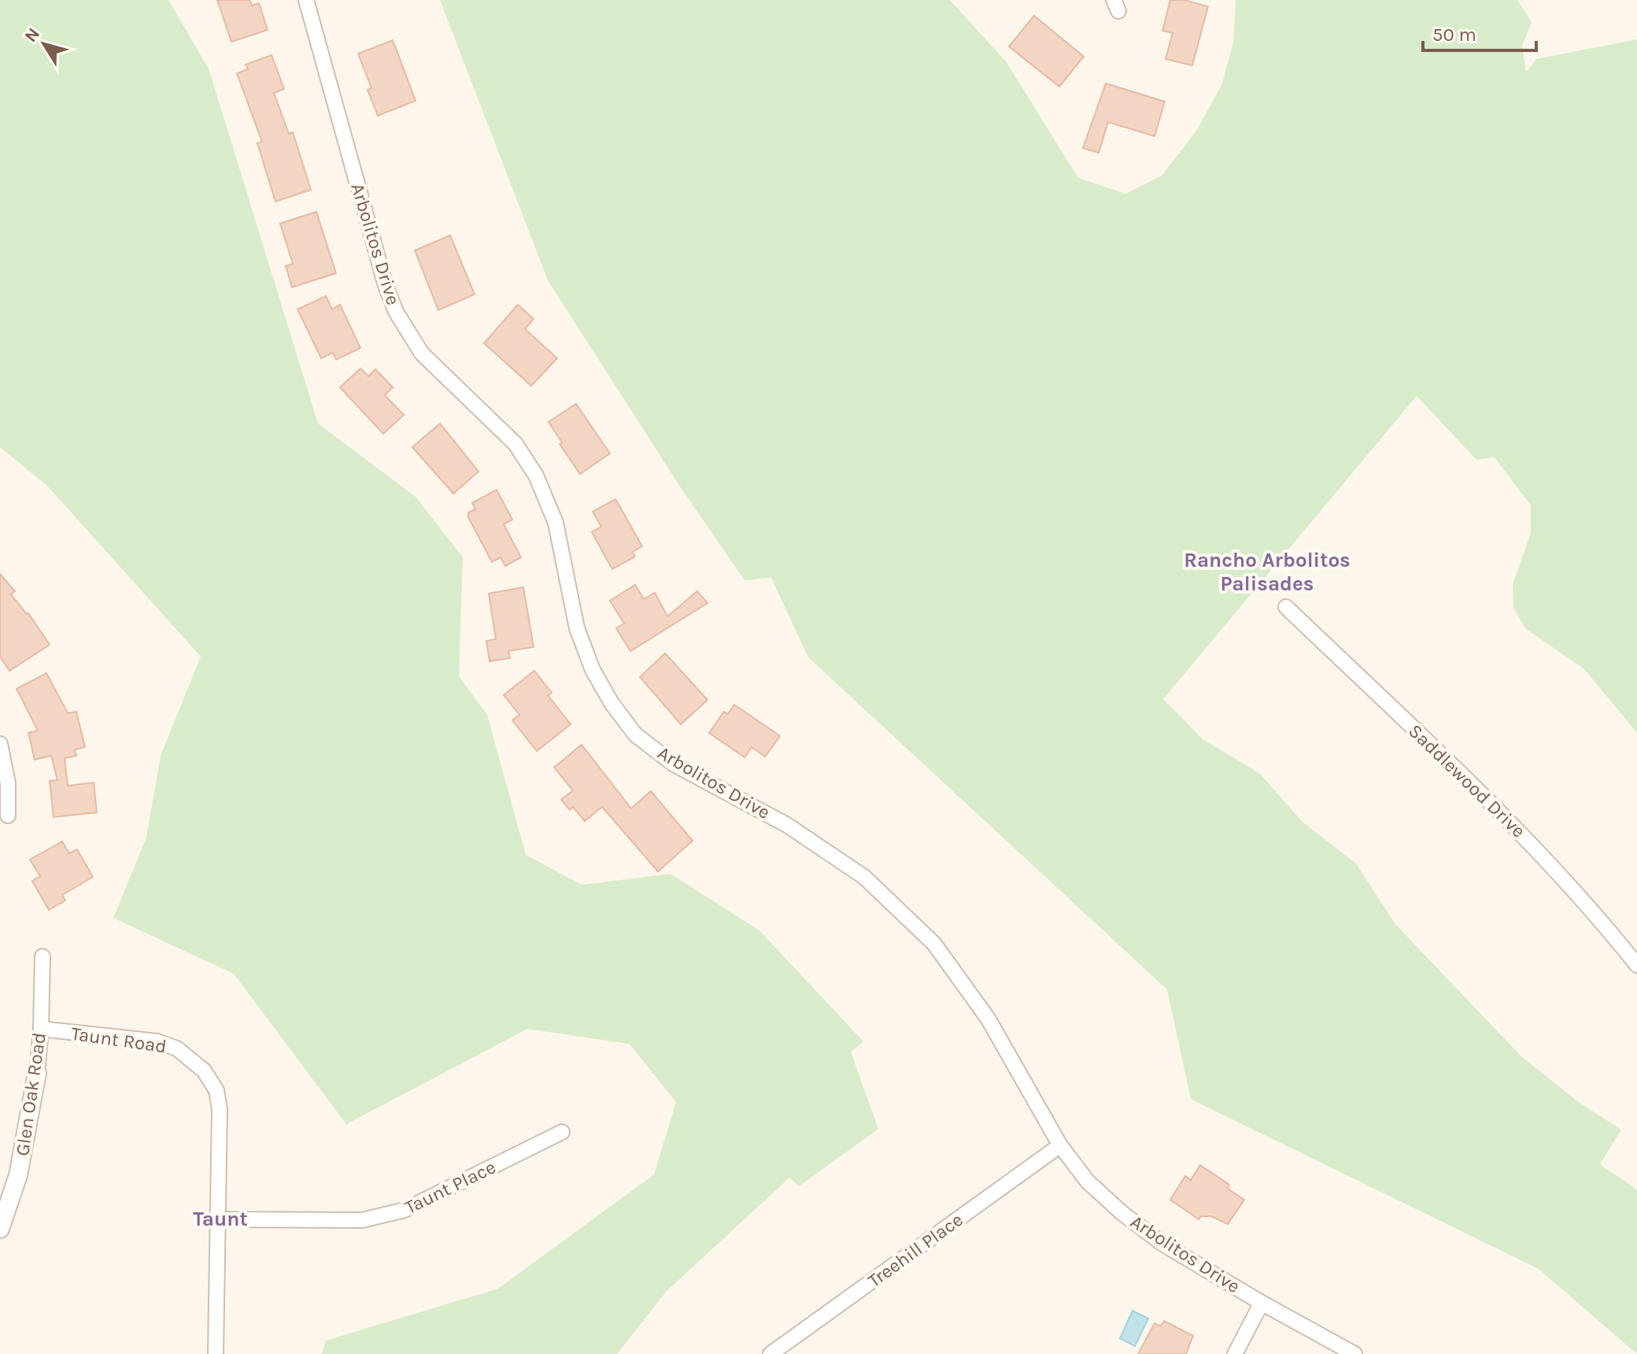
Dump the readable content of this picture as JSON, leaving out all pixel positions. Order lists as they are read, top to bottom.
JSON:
{
  "streets": {
    "street": [
      "Arbolitos Drive",
      "Saddlewood Drive",
      "Taunt Road",
      "Glen Oak Road",
      "Taunt Place",
      "Treehill Place"
    ]
  },
  "crossings": [
    ["Arbolitos Drive", "Treehill Place"],
    ["Taunt Road", "Glen Oak Road"],
    ["Taunt Road", "Taunt Place"]
  ],
  "districts": ["Rancho Arbolitos Palisades", "Taunt"],
  "scale_bar": "50 m",
  "north": "top left"
}
